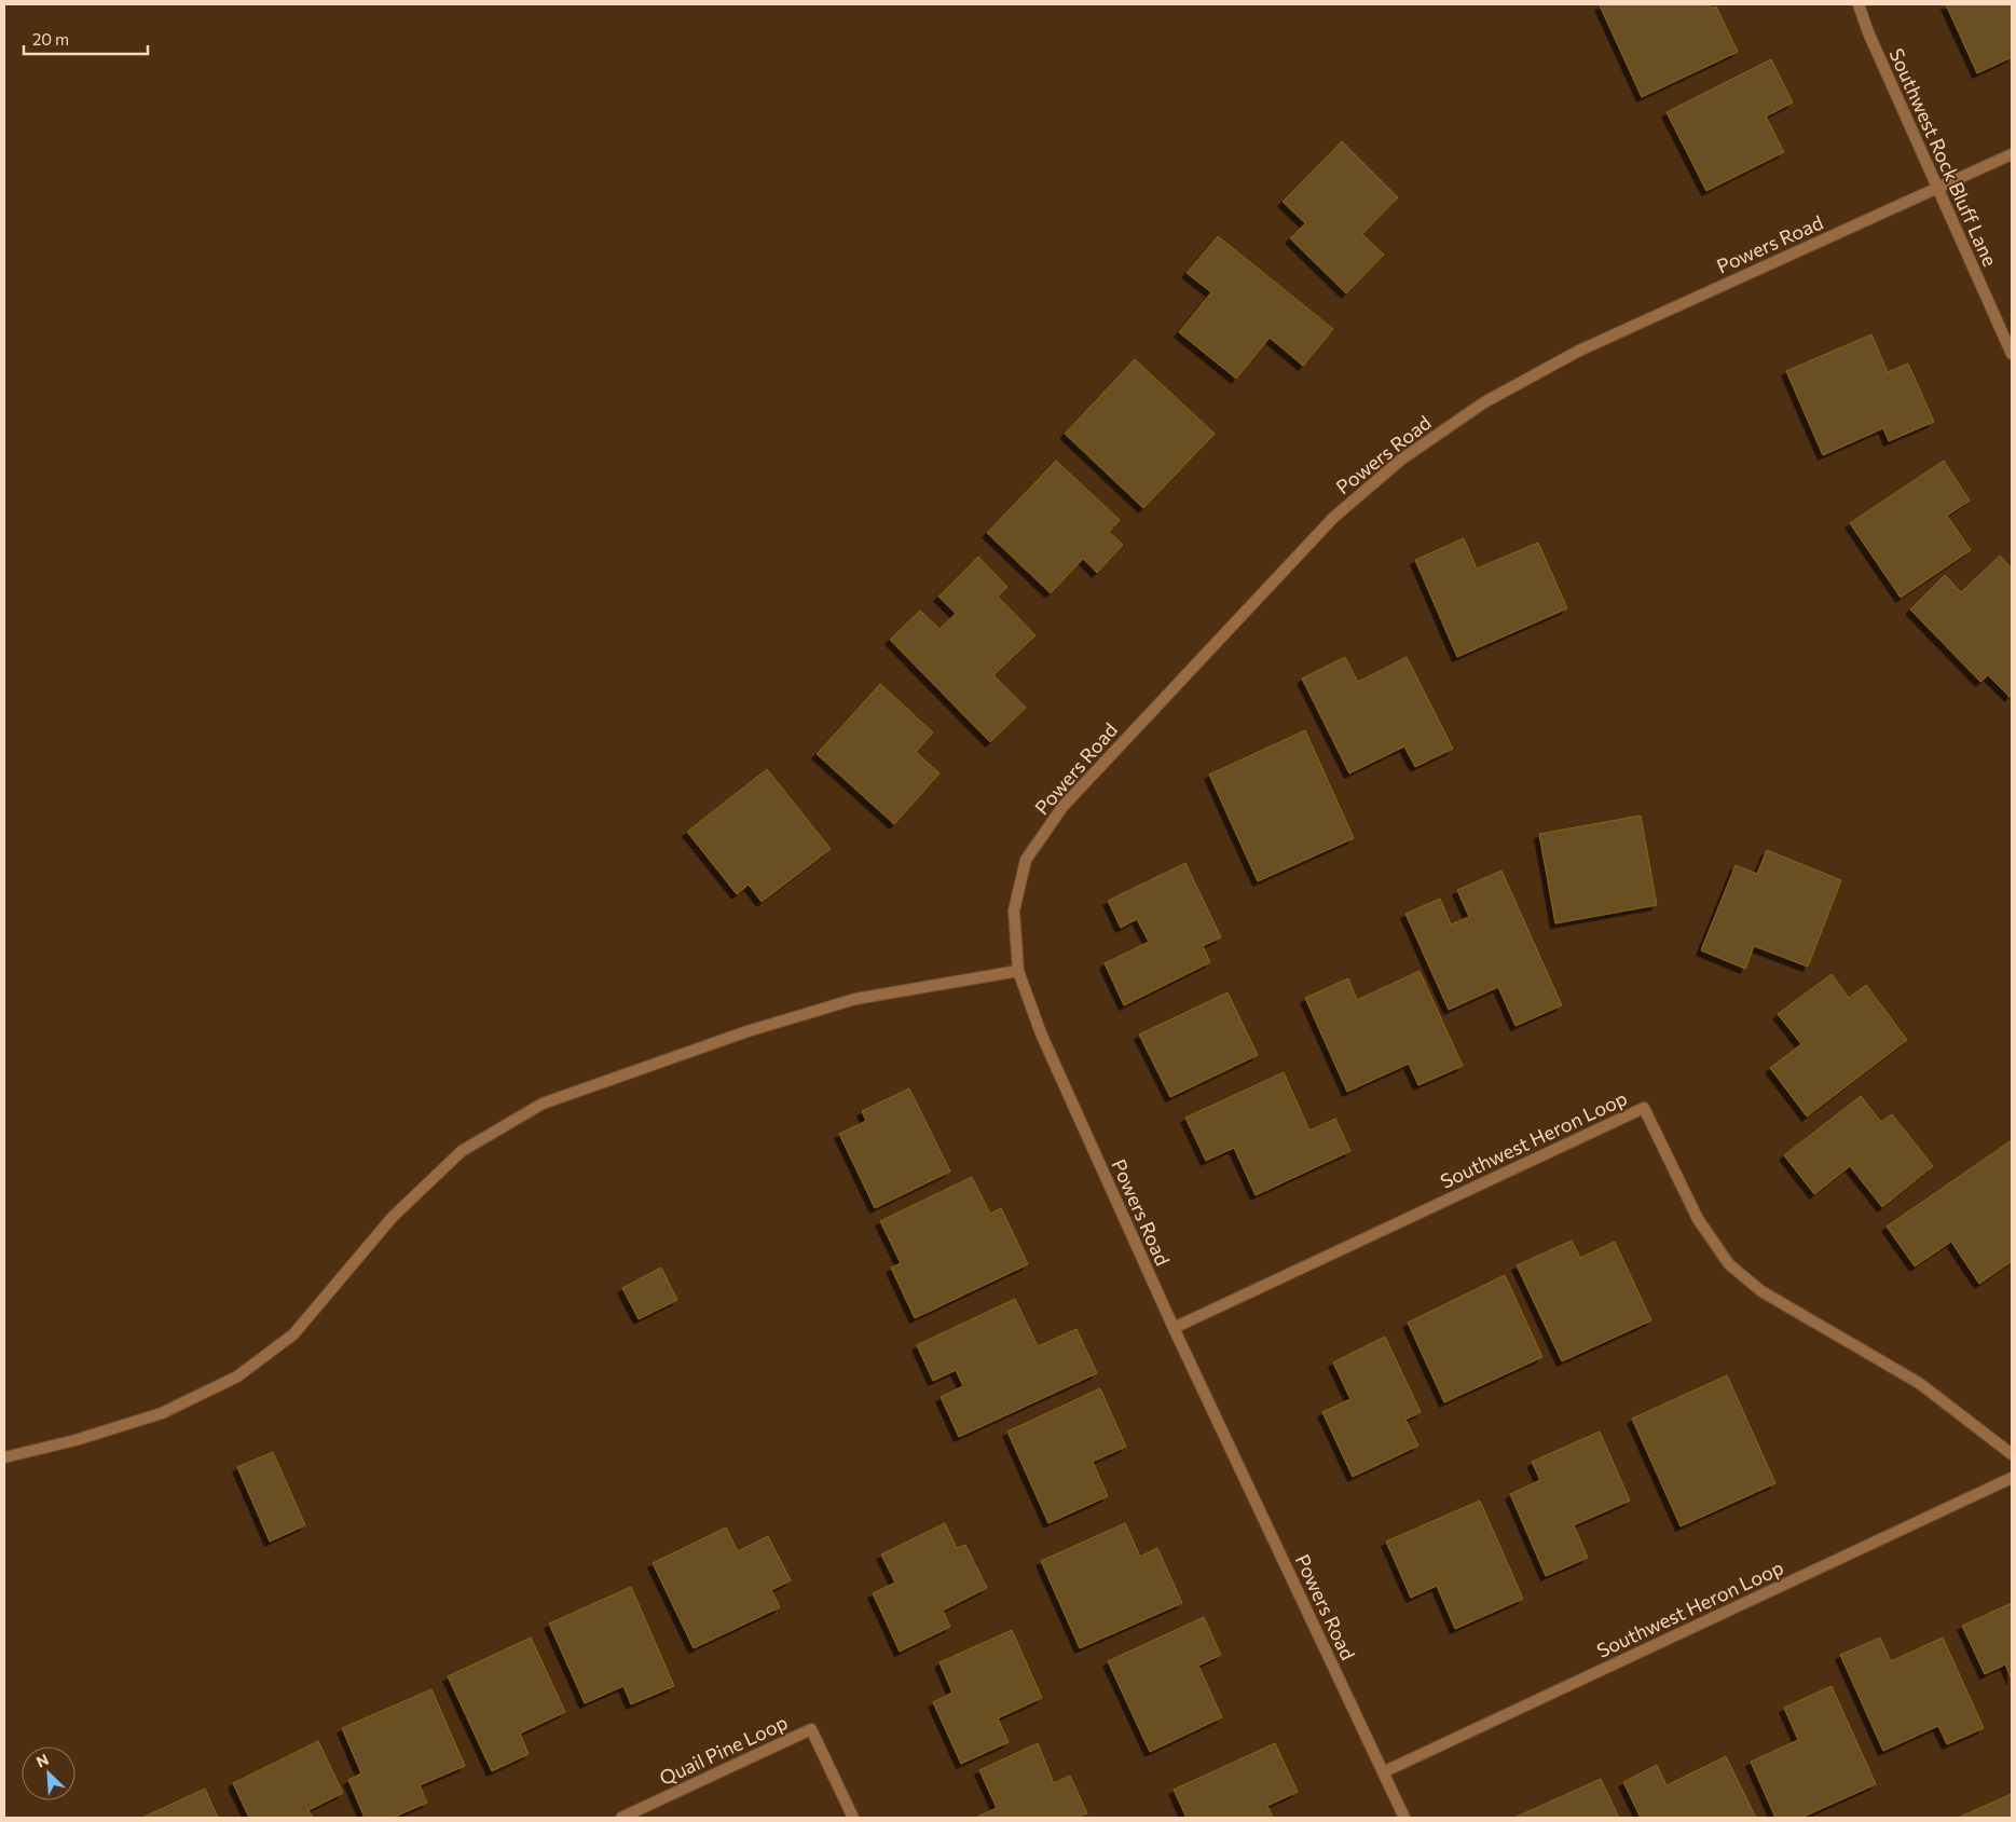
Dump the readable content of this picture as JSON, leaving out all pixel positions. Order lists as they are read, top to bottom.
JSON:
{
  "streets": {
    "street": [
      "Southwest Rock Bluff Lane",
      "Powers Road",
      "Southwest Heron Loop",
      "Quail Pine Loop"
    ]
  },
  "crossings": [
    ["Southwest Rock Bluff Lane", "Powers Road"],
    ["Powers Road", "Southwest Heron Loop"]
  ],
  "scale_bar": "20 m",
  "north": "top left"
}
